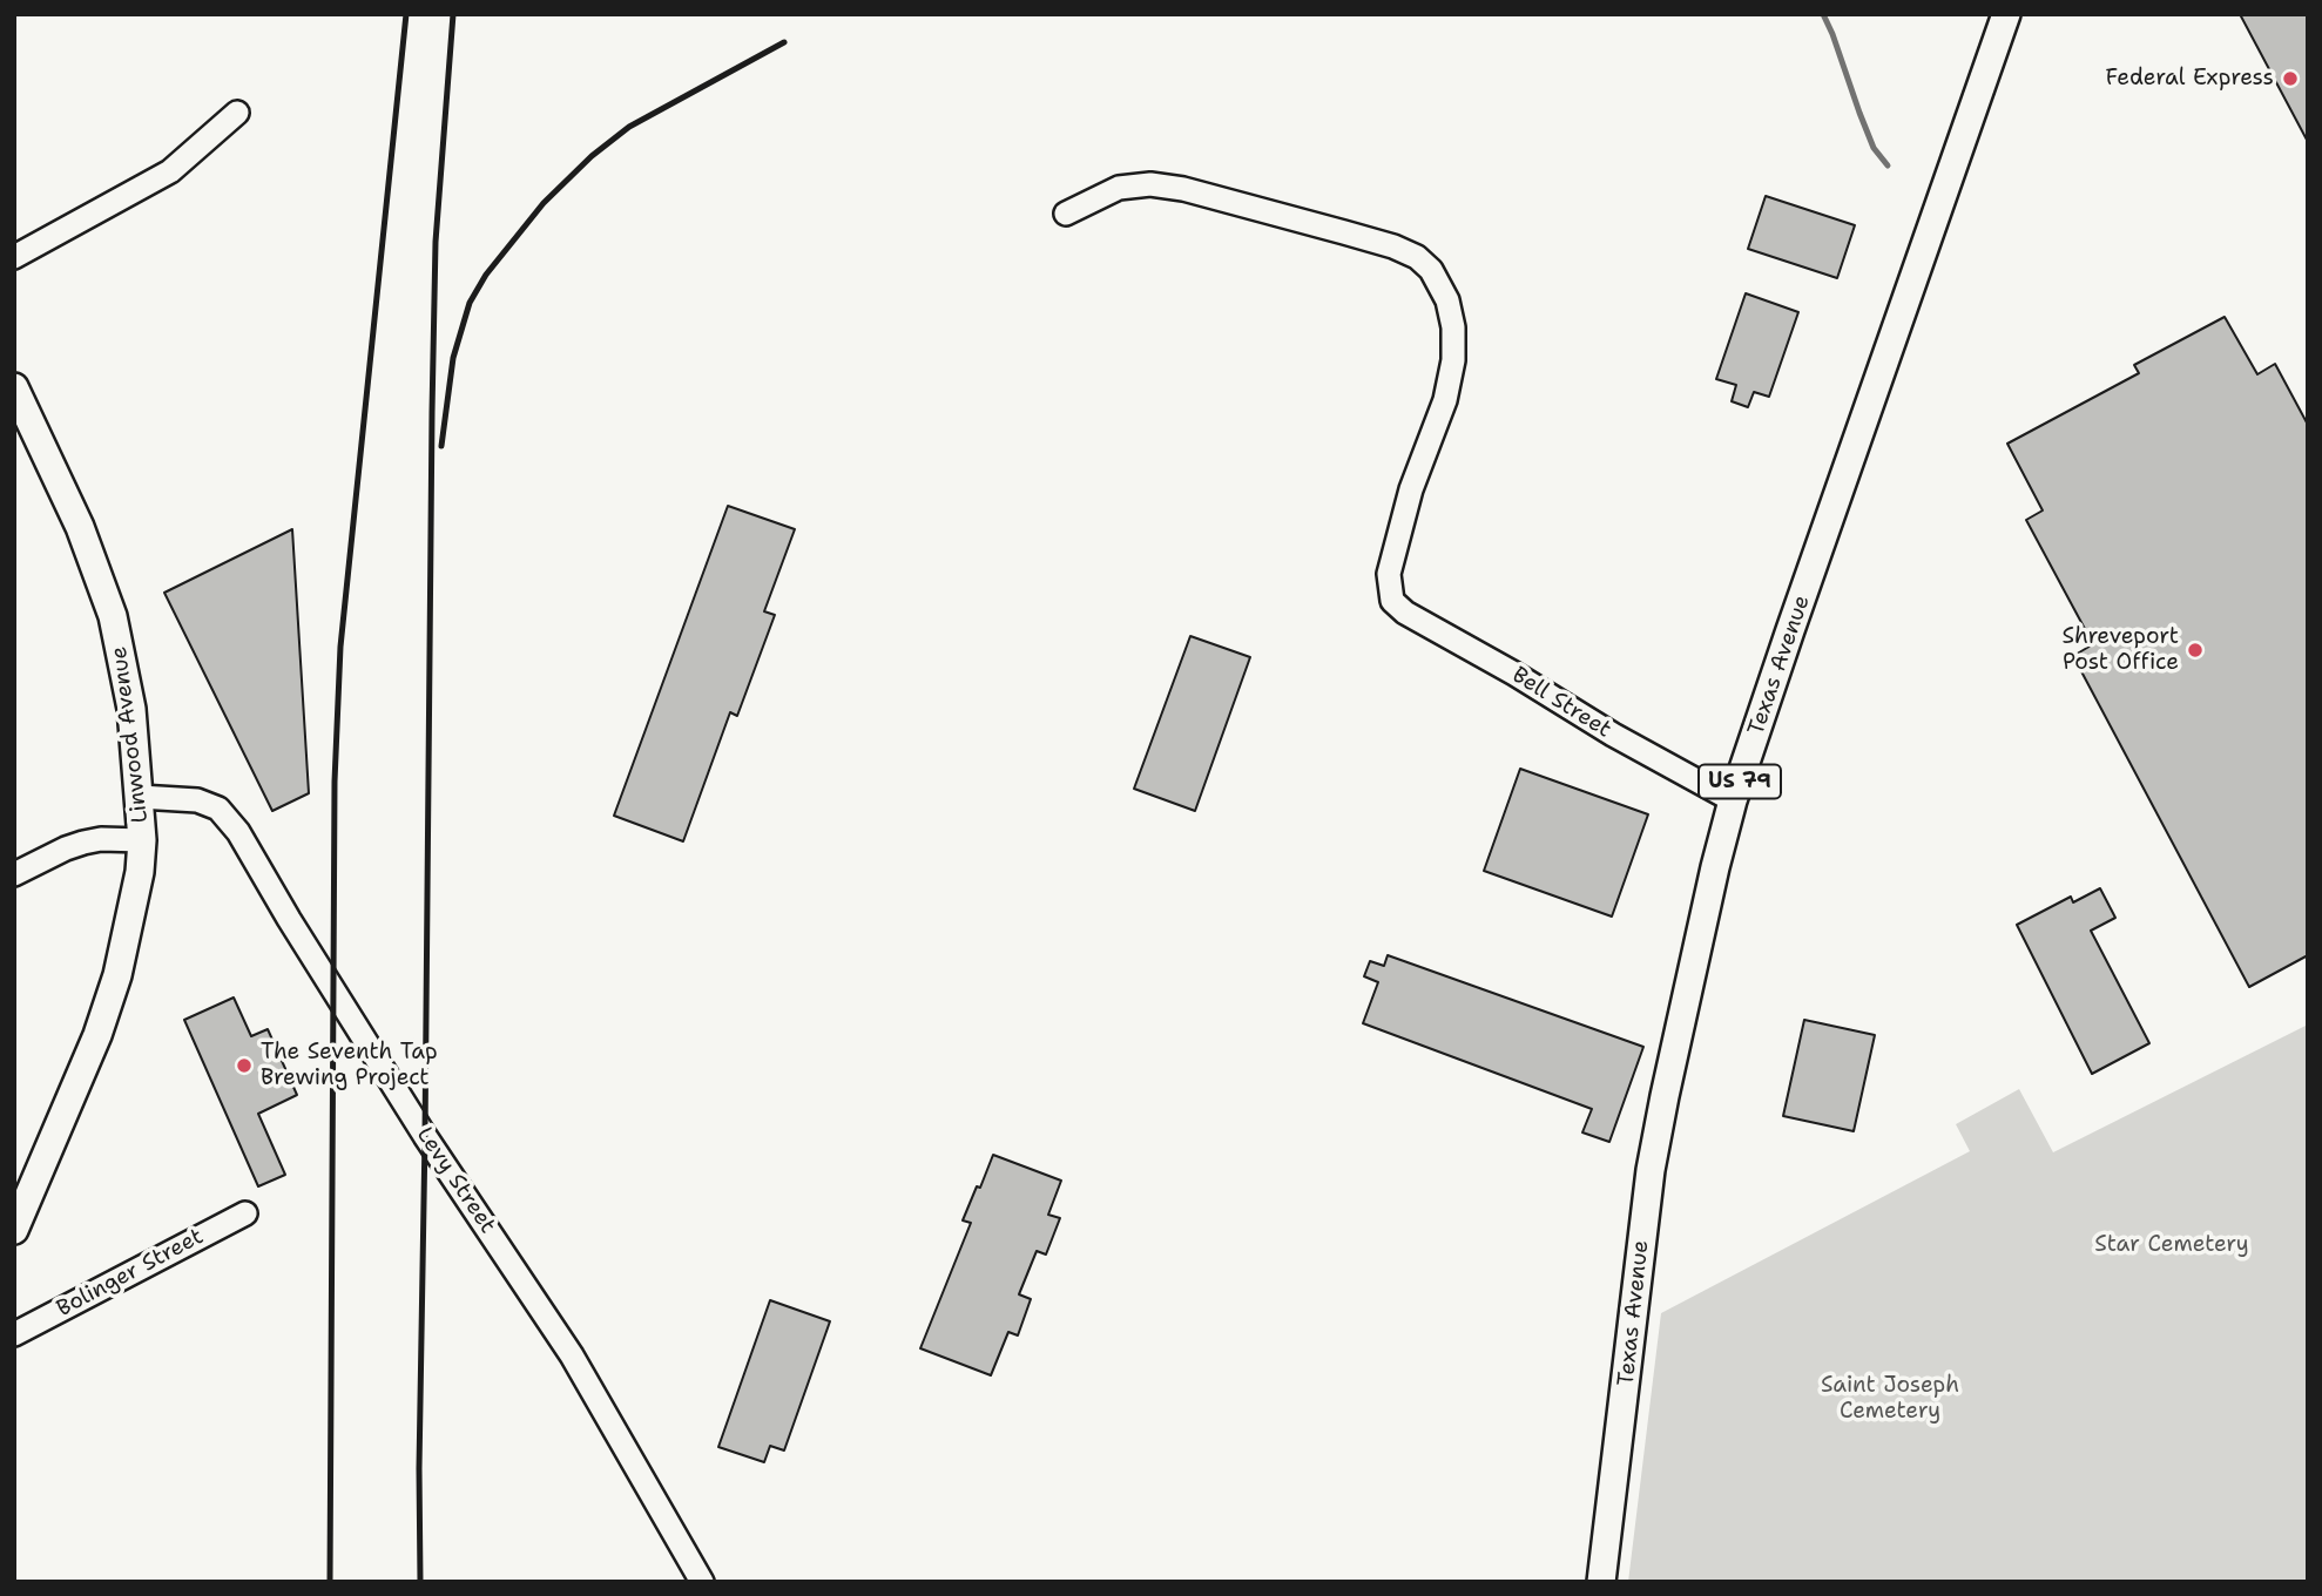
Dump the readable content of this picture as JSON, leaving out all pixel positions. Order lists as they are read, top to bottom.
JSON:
{
  "streets": {
    "main road": ["Texas Avenue", "Linwood Avenue", "US 79"],
    "street": ["Bell Street", "Levy Street", "Bolinger Street"]
  },
  "crossings": [
    ["Texas Avenue", "Bell Street"],
    ["Linwood Avenue", "Levy Street"]
  ],
  "parks": ["Star Cemetery", "Saint Joseph Cemetery"],
  "places": ["Federal Express", "Shreveport Post Office", "The Seventh Tap Brewing Project"]
}
